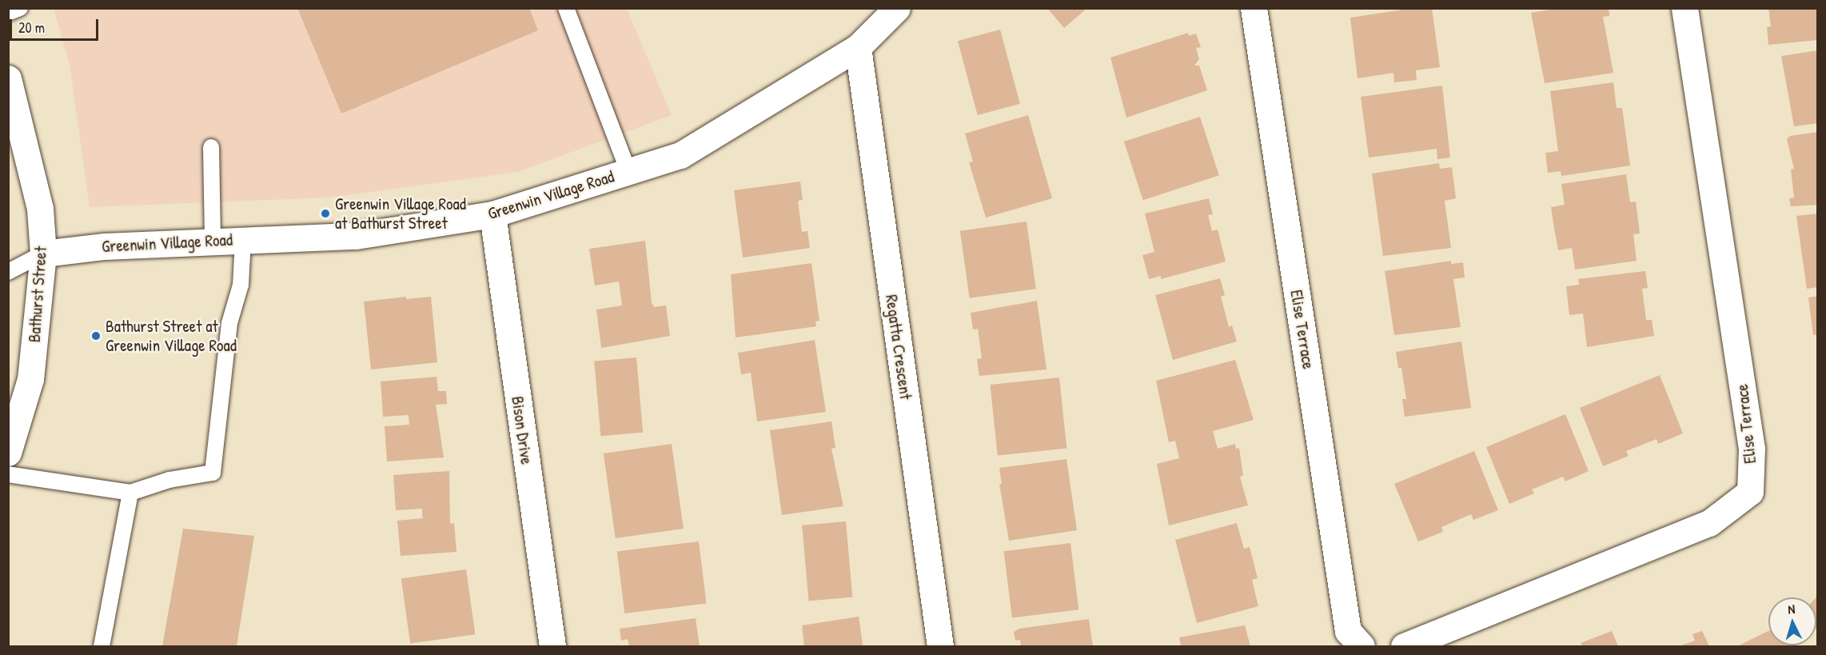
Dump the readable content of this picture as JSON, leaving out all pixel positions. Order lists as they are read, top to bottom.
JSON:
{
  "streets": {
    "street": [
      "Greenwin Village Road",
      "Bathurst Street",
      "Elise Terrace",
      "Regatta Crescent",
      "Bison Drive"
    ]
  },
  "crossings": [
    ["Greenwin Village Road", "Bathurst Street"],
    ["Greenwin Village Road", "Regatta Crescent"],
    ["Greenwin Village Road", "Bison Drive"]
  ],
  "places": ["Greenwin Village Road at Bathurst Street", "Bathurst Street at Greenwin Village Road"],
  "scale_bar": "20 m",
  "north": "top"
}
